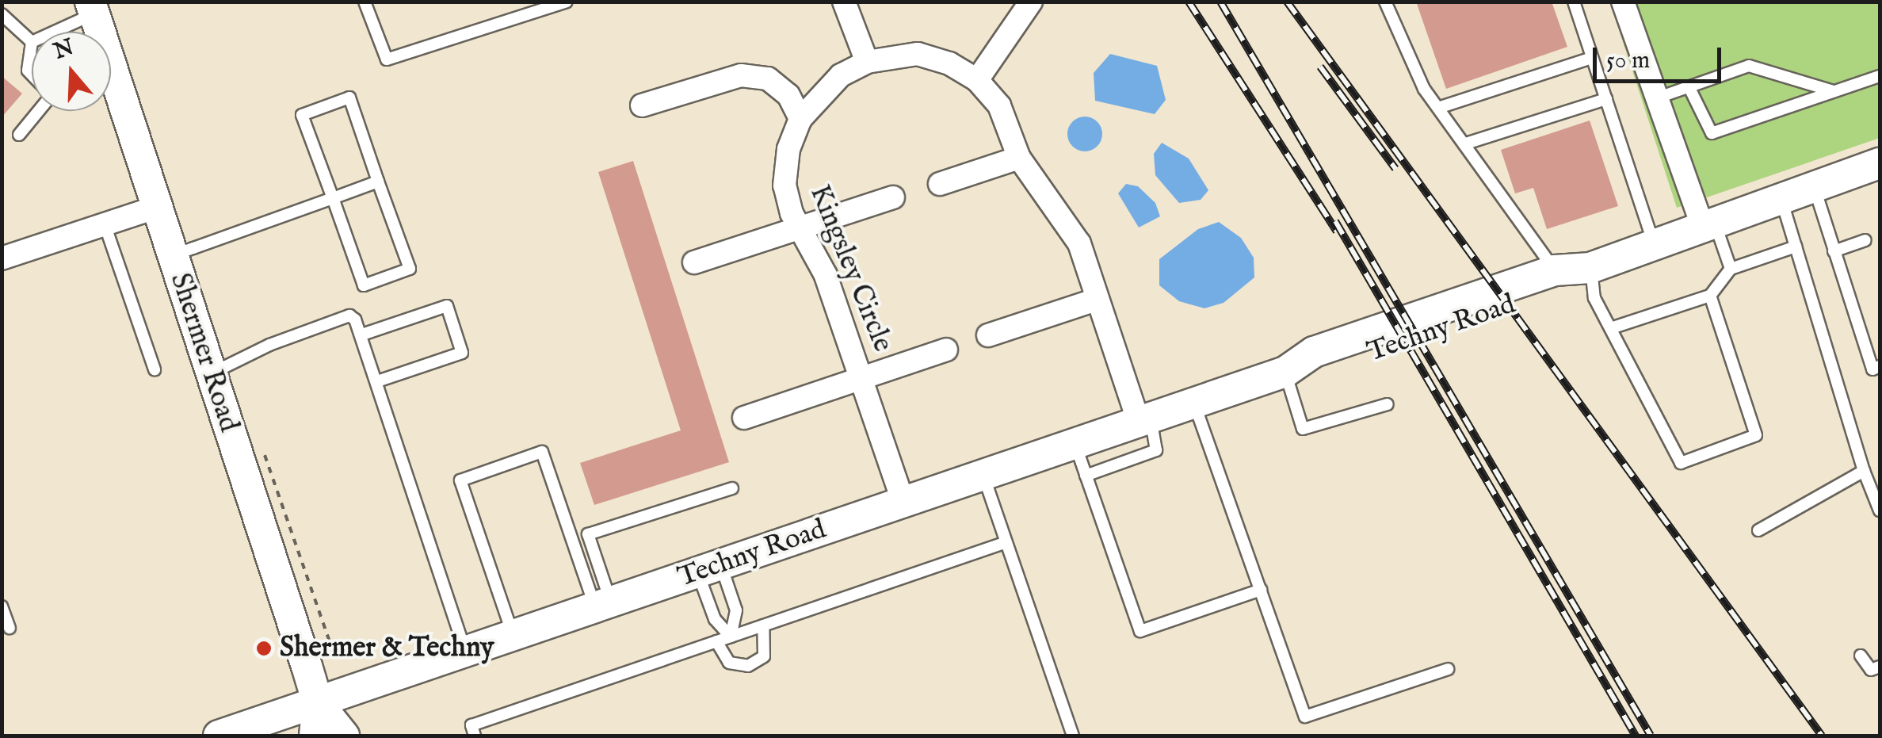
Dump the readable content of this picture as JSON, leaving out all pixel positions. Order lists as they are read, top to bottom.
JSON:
{
  "streets": {
    "main road": ["Techny Road", "Shermer Road"],
    "street": ["Kingsley Circle"]
  },
  "crossings": [
    ["Kingsley Circle", "Techny Road"],
    ["Techny Road", "Shermer Road"]
  ],
  "places": ["Shermer & Techny"],
  "scale_bar": "50 m",
  "north": "top"
}
